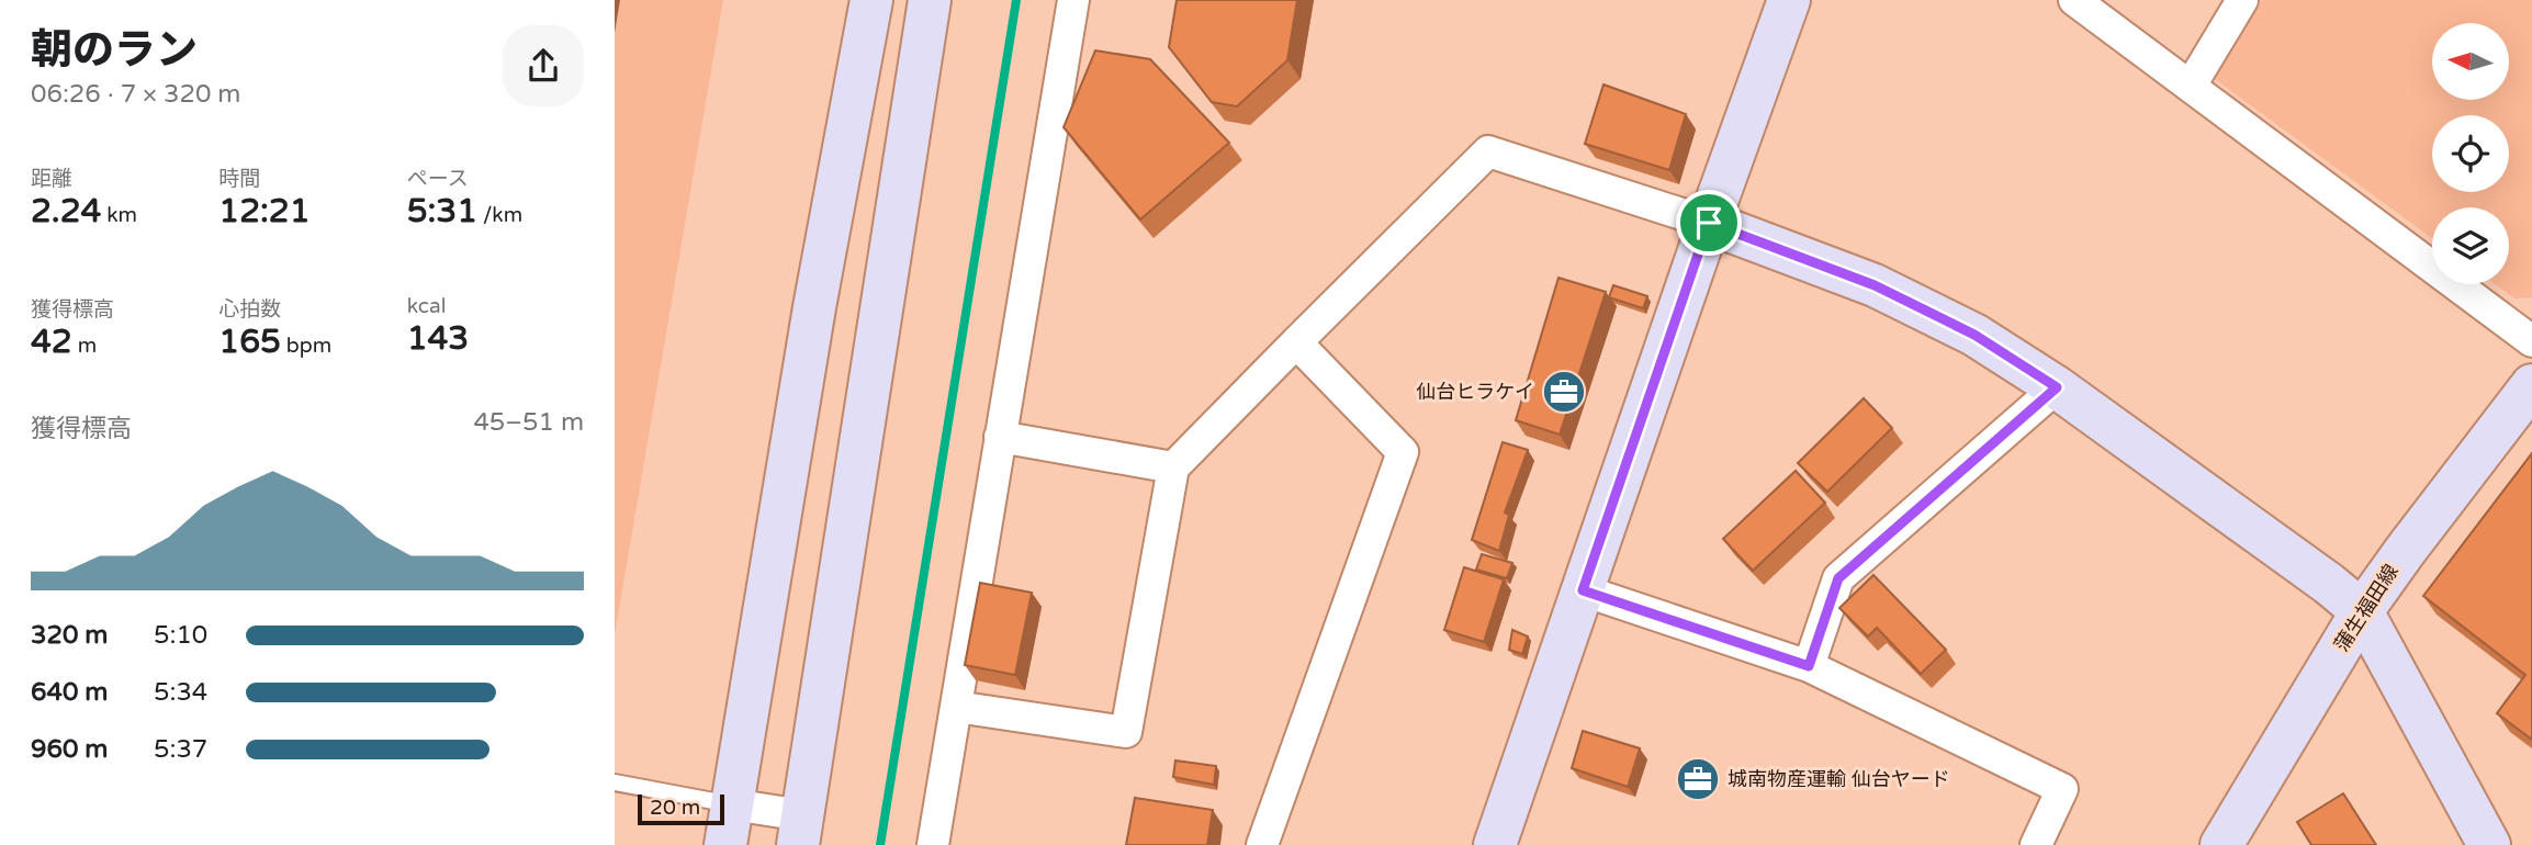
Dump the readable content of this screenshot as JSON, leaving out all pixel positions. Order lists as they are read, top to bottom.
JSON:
{
  "streets": {
    "street": ["蒲生福田線"]
  },
  "places": {
    "office": ["仙台ヒラケイ", "城南物産運輸 仙台ヤード"]
  },
  "scale_bar": "20 m",
  "north": "left",
  "page": {
    "heading": ["朝のラン", "06:26 · 7 × 320 m"],
    "stats": [
      ["距離", "2.24 km"],
      ["時間", "12:21"],
      ["ペース", "5:31 /km"],
      ["獲得標高", "42 m"],
      ["心拍数", "165 bpm"],
      ["kcal", "143"]
    ],
    "chart": ["獲得標高", "45–51 m"],
    "list": [
      {
        "name": "320 m",
        "note": "5:10"
      },
      {
        "name": "640 m",
        "note": "5:34"
      },
      {
        "name": "960 m",
        "note": "5:37"
      }
    ],
    "scale": "20 m"
  }
}
